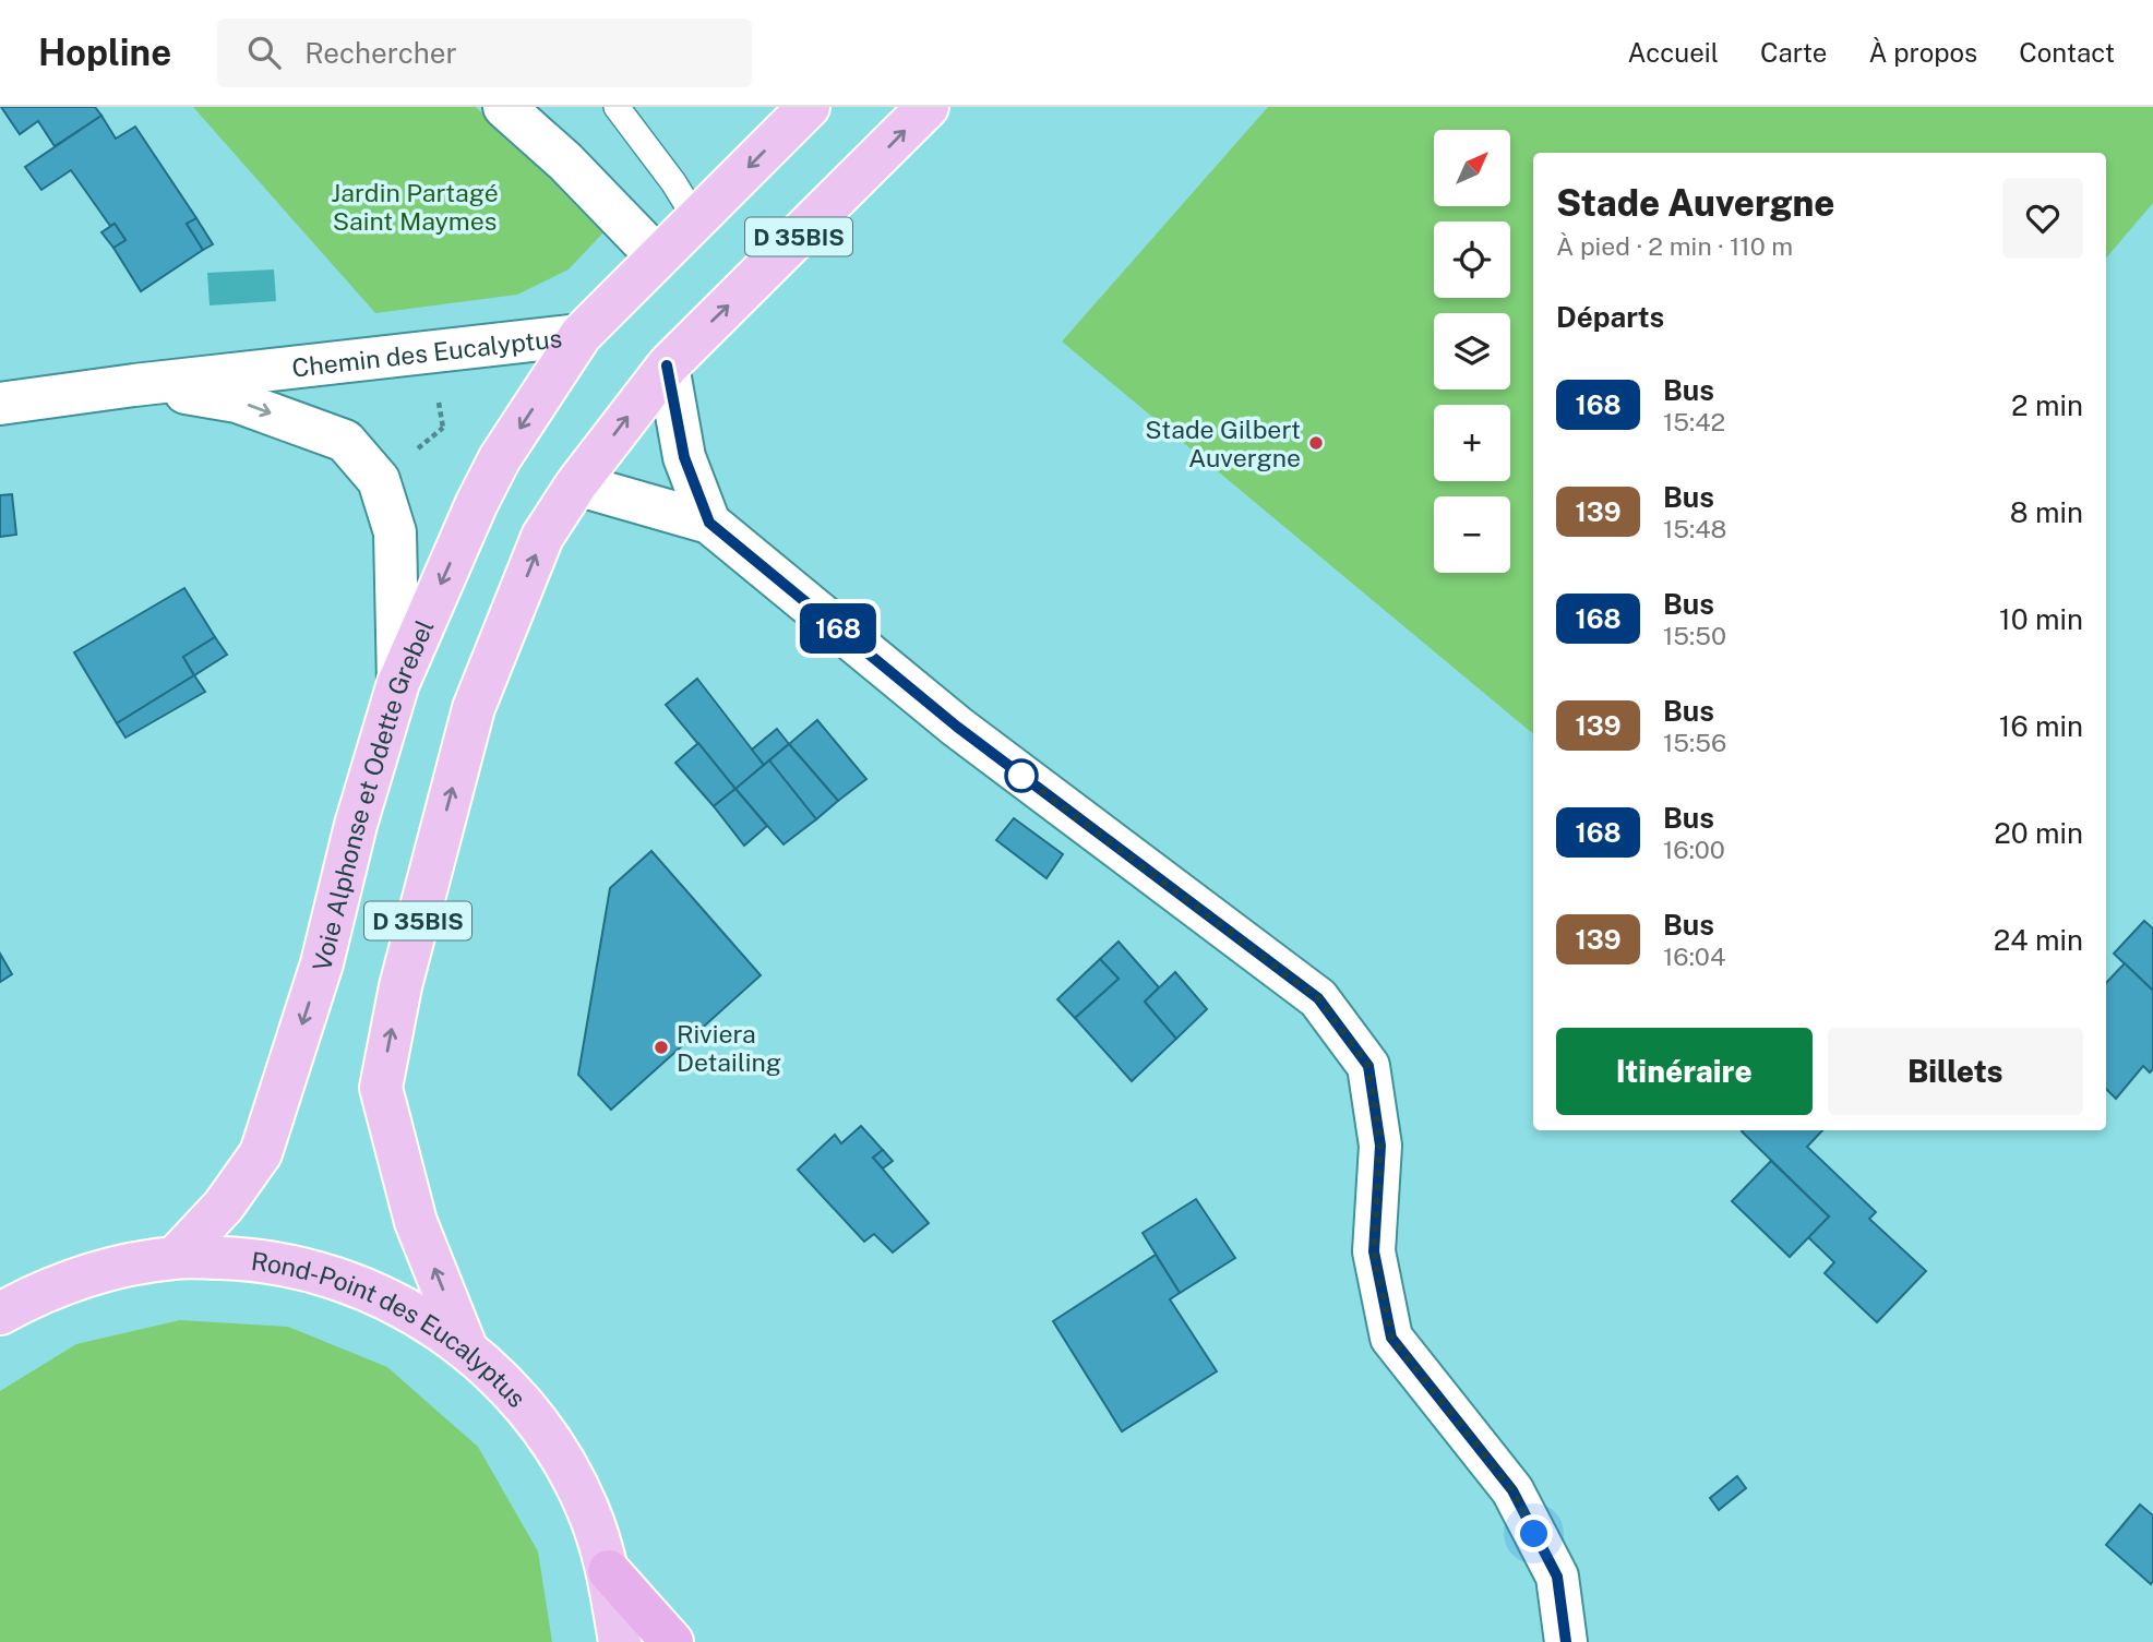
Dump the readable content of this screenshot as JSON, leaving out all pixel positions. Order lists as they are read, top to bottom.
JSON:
{
  "streets": {
    "main road": [
      "D 35BIS",
      "Chemin des Eucalyptus",
      "Voie Alphonse et Odette Grebel",
      "Rond-Point des Eucalyptus"
    ]
  },
  "crossings": [
    ["D 35BIS", "Rond-Point des Eucalyptus"],
    ["Chemin des Eucalyptus", "Voie Alphonse et Odette Grebel"],
    ["Voie Alphonse et Odette Grebel", "Rond-Point des Eucalyptus"]
  ],
  "parks": ["Jardin Partagé Saint Maymes"],
  "places": ["Stade Gilbert Auvergne", "Riviera Detailing"],
  "lines": ["bus line 168"],
  "north": "top right",
  "page": {
    "header": "Hopline",
    "search": "Rechercher",
    "nav": [
      "Accueil",
      "Carte",
      "À propos",
      "Contact"
    ],
    "on_map": "168",
    "map_buttons": ["+", "−"],
    "heading": [
      ["Stade Auvergne", "À pied · 2 min · 110 m"],
      "Départs"
    ],
    "list": [
      {
        "mark": "168",
        "name": "Bus",
        "note": "15:42",
        "value": "2 min"
      },
      {
        "mark": "139",
        "name": "Bus",
        "note": "15:48",
        "value": "8 min"
      },
      {
        "mark": "168",
        "name": "Bus",
        "note": "15:50",
        "value": "10 min"
      },
      {
        "mark": "139",
        "name": "Bus",
        "note": "15:56",
        "value": "16 min"
      },
      {
        "mark": "168",
        "name": "Bus",
        "note": "16:00",
        "value": "20 min"
      },
      {
        "mark": "139",
        "name": "Bus",
        "note": "16:04",
        "value": "24 min"
      }
    ],
    "buttons": ["Itinéraire", "Billets"]
  }
}
